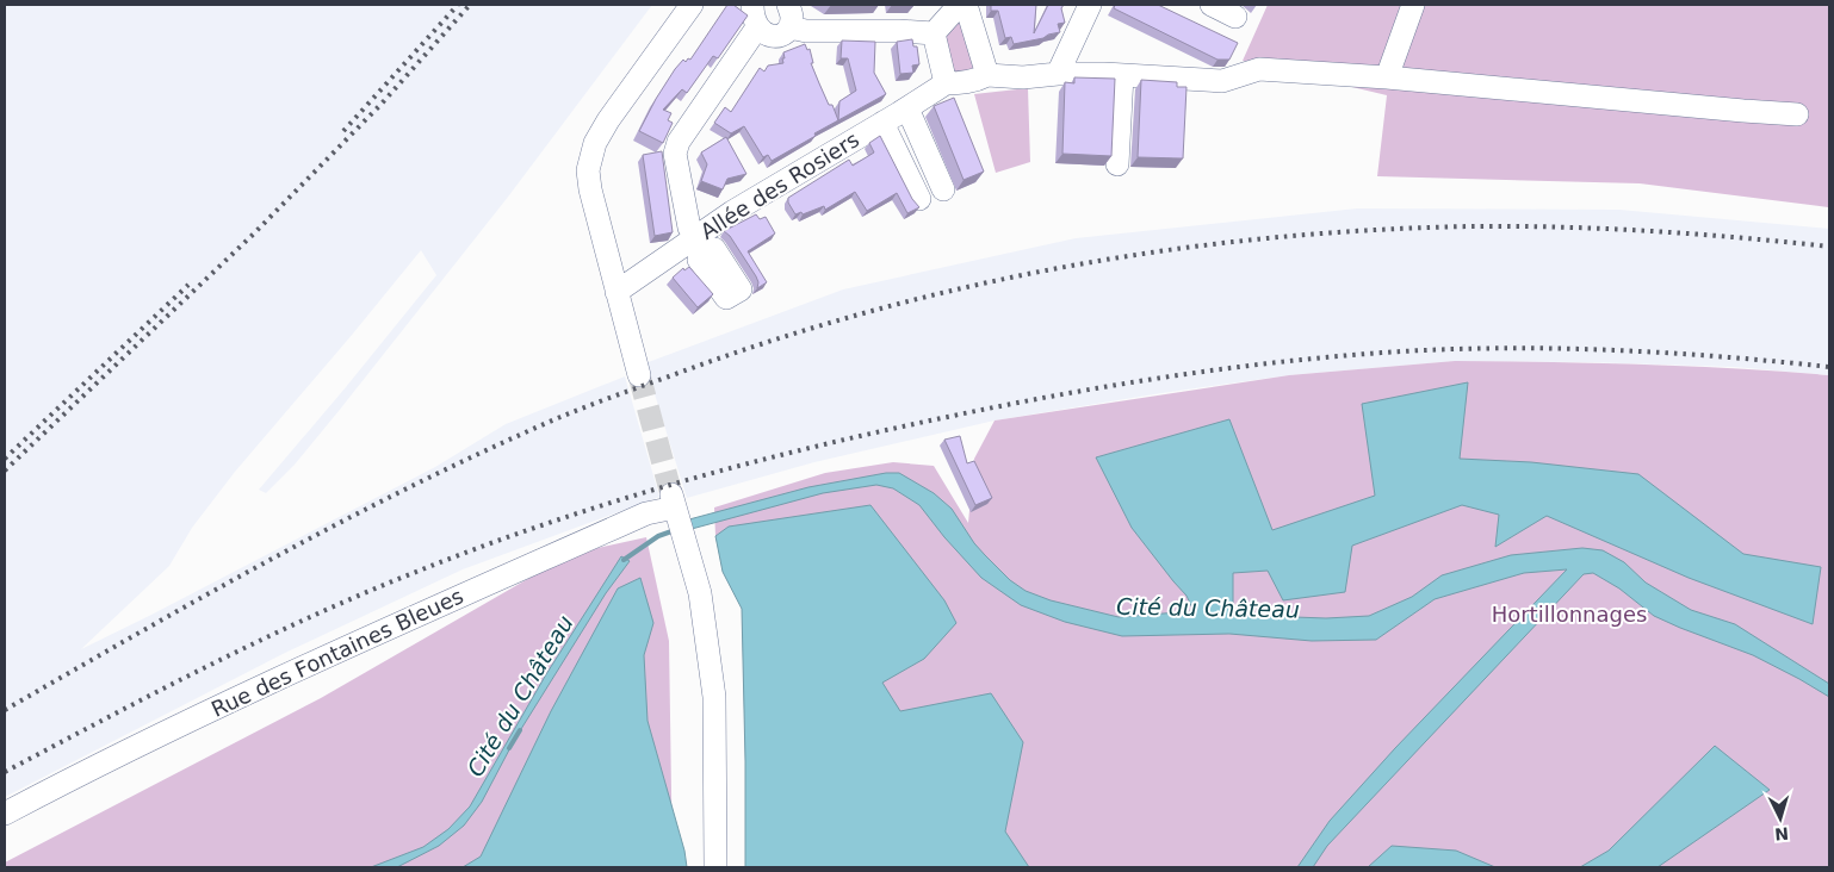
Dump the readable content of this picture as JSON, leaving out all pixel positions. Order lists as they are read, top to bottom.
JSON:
{
  "streets": {
    "street": ["Allée des Rosiers", "Rue des Fontaines Bleues"]
  },
  "water": ["Cité du Château"],
  "parks": ["Hortillonnages"],
  "north": "bottom"
}
